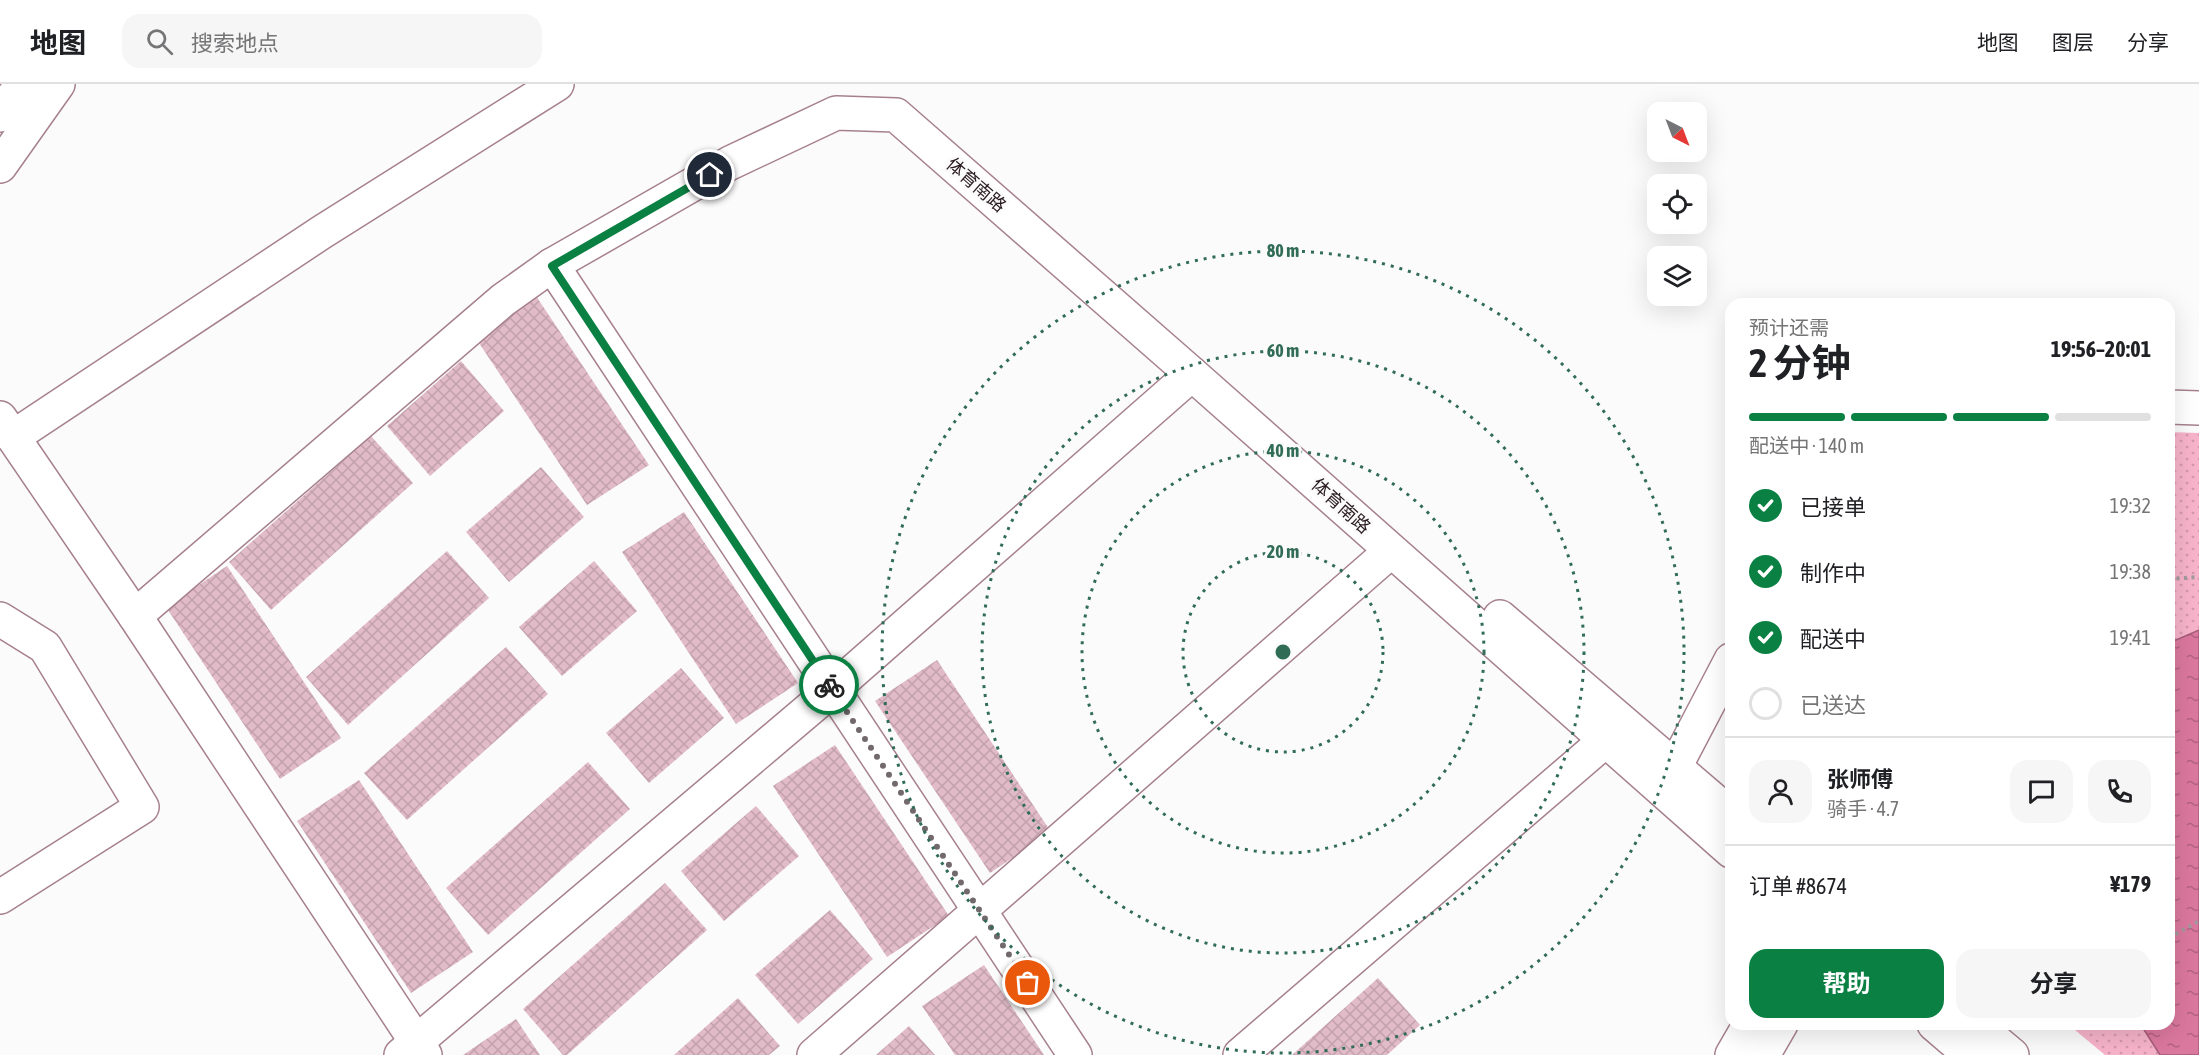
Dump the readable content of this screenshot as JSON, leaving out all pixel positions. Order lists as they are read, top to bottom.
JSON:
{
  "streets": {
    "street": ["体育南路"]
  },
  "north": "bottom right",
  "page": {
    "header": "地图",
    "search": "搜索地点",
    "nav": ["地图", "图层", "分享"],
    "heading": ["2 分钟", "预计还需", "19:56–20:01"],
    "panel": [
      "张师傅",
      "骑手 · 4.7",
      "订单 #8674",
      "¥179"
    ],
    "bar": "配送中 · 140 m",
    "list": [
      ["已接单", "19:32"],
      ["制作中", "19:38"],
      ["配送中", "19:41"],
      "已送达"
    ],
    "buttons": ["帮助", "分享"]
  },
  "rings": [
    "80 m",
    "60 m",
    "40 m",
    "20 m"
  ]
}
